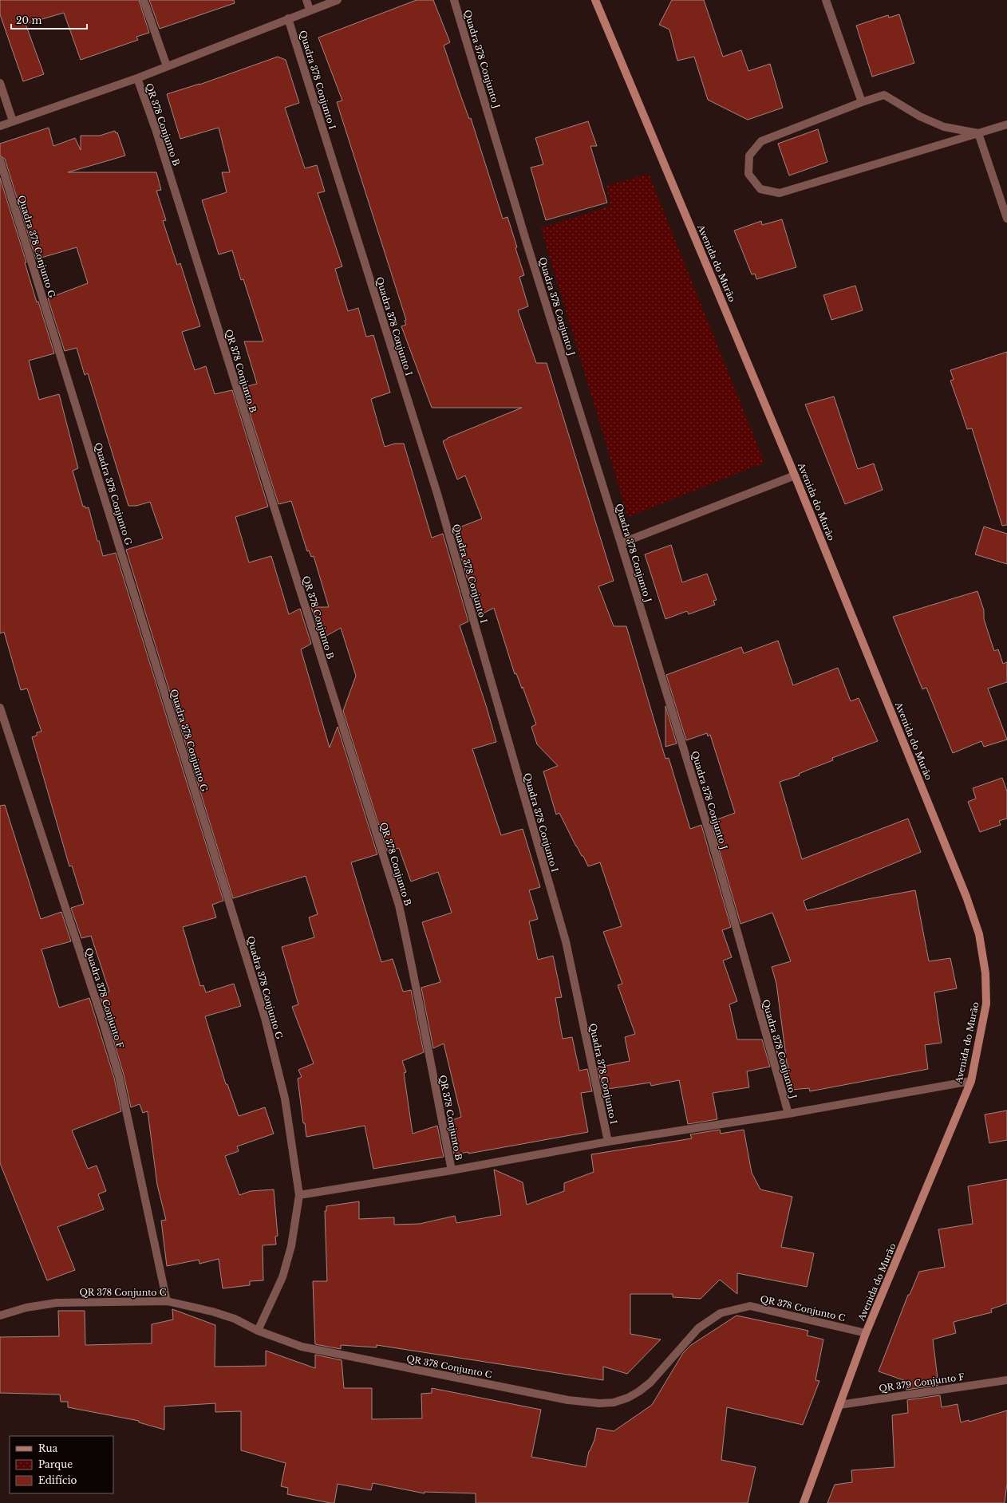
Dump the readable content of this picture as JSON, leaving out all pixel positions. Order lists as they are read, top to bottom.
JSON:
{
  "streets": {
    "street": [
      "Quadra 378 Conjunto J",
      "Quadra 378 Conjunto I",
      "QR 378 Conjunto B",
      "Quadra 378 Conjunto G",
      "Avenida do Murão",
      "Quadra 378 Conjunto F",
      "QR 378 Conjunto C",
      "QR 379 Conjunto F"
    ]
  },
  "crossings": [
    ["Quadra 378 Conjunto G", "QR 378 Conjunto C"],
    ["Avenida do Murão", "QR 378 Conjunto C"],
    ["Avenida do Murão", "QR 379 Conjunto F"],
    ["Quadra 378 Conjunto F", "QR 378 Conjunto C"]
  ],
  "legend": ["Rua", "Parque", "Edifício"],
  "scale_bar": "20 m"
}
